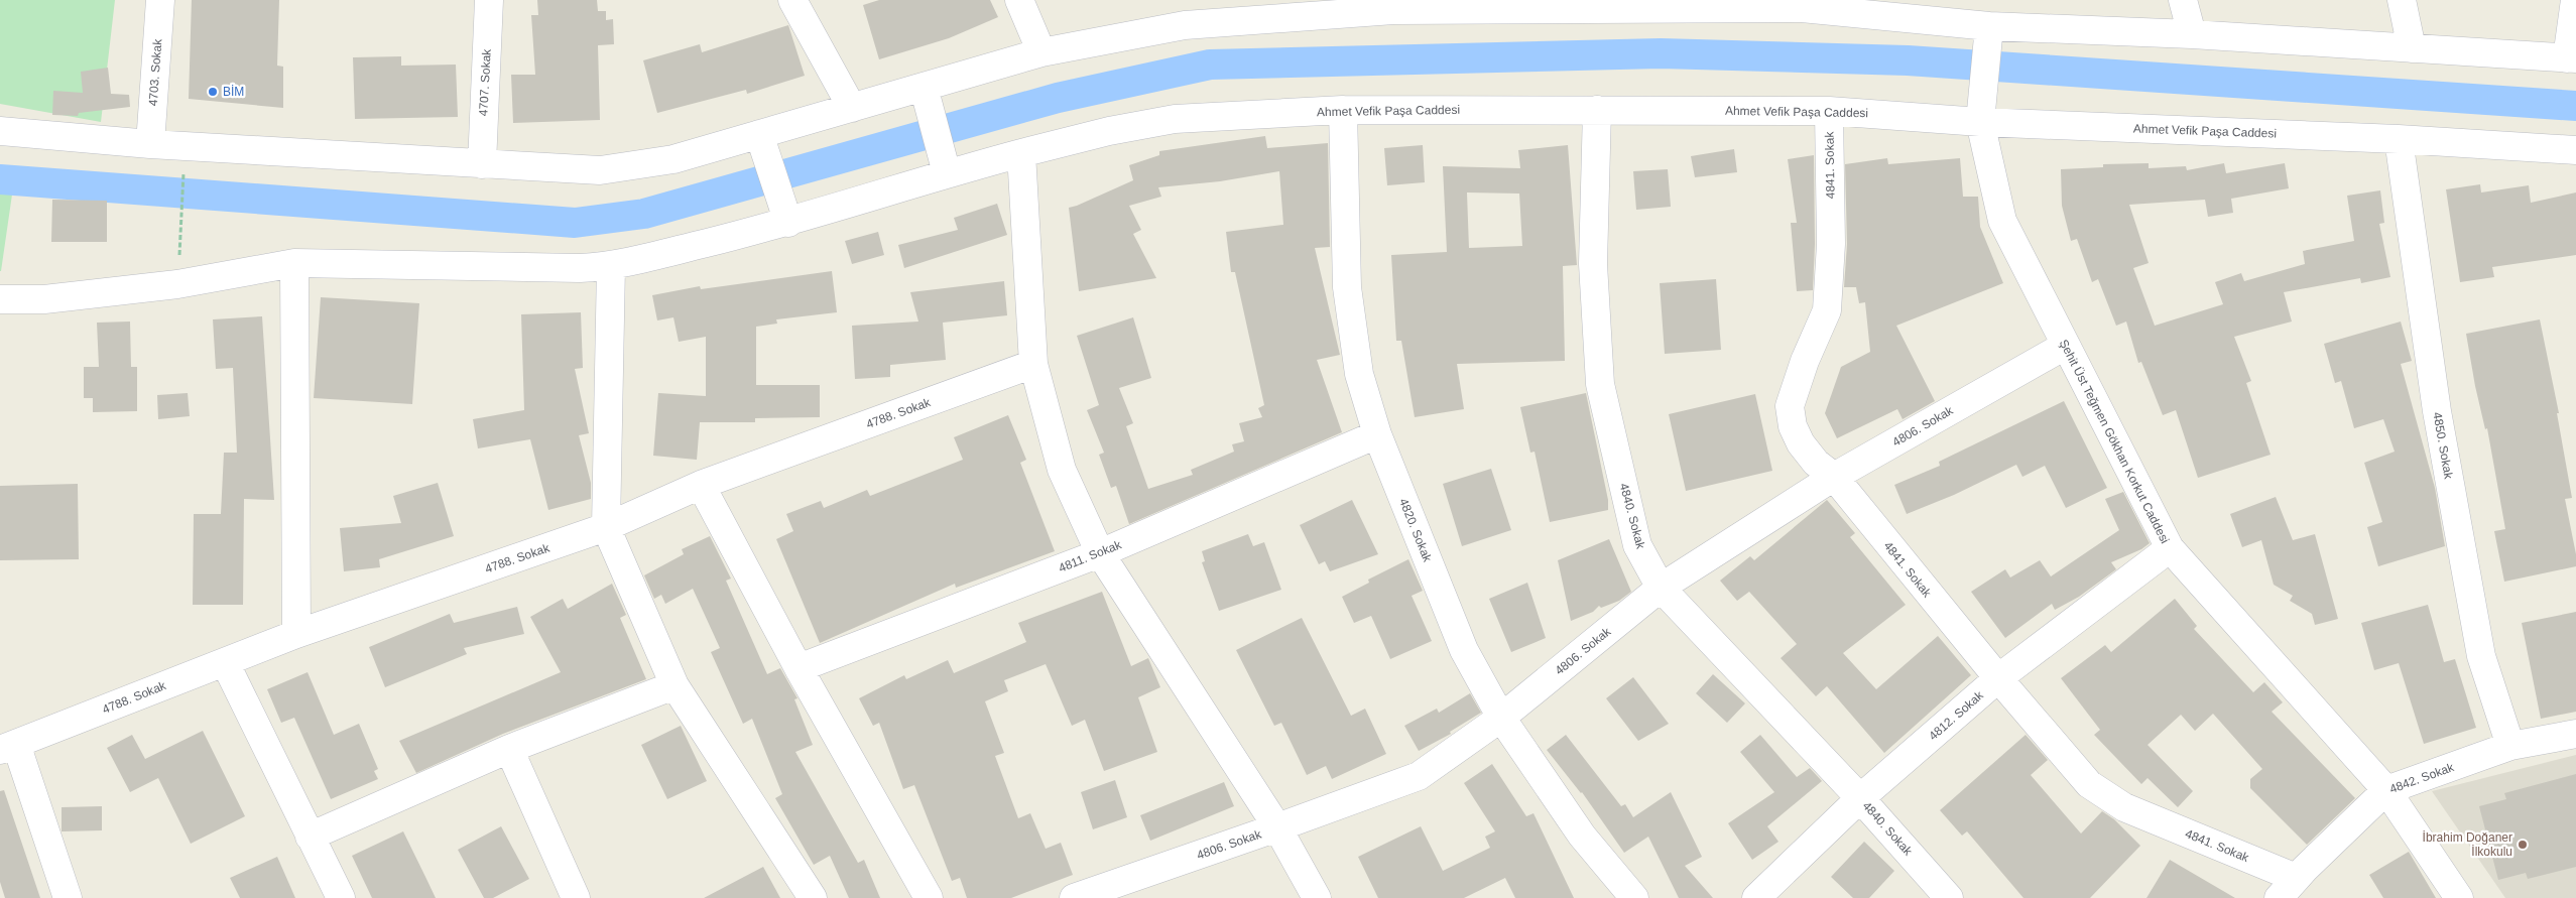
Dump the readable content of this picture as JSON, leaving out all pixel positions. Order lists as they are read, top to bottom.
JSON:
{
  "streets": {
    "street": [
      "4703. Sokak",
      "4707. Sokak",
      "Ahmet Vefik Paşa Caddesi",
      "4841. Sokak",
      "4788. Sokak",
      "4806. Sokak",
      "Şehit Üst Teğmen Gökhan Korkut Caddesi",
      "4850. Sokak",
      "4840. Sokak",
      "4820. Sokak",
      "4811. Sokak",
      "4812. Sokak",
      "4842. Sokak"
    ]
  },
  "crossings": [
    ["Ahmet Vefik Paşa Caddesi", "4841. Sokak"],
    ["Ahmet Vefik Paşa Caddesi", "Şehit Üst Teğmen Gökhan Korkut Caddesi"],
    ["Ahmet Vefik Paşa Caddesi", "4850. Sokak"],
    ["Ahmet Vefik Paşa Caddesi", "4840. Sokak"],
    ["Ahmet Vefik Paşa Caddesi", "4820. Sokak"],
    ["4841. Sokak", "4806. Sokak"],
    ["4841. Sokak", "4812. Sokak"],
    ["4841. Sokak", "4842. Sokak"],
    ["4806. Sokak", "Şehit Üst Teğmen Gökhan Korkut Caddesi"],
    ["4806. Sokak", "4840. Sokak"],
    ["4806. Sokak", "4820. Sokak"],
    ["Şehit Üst Teğmen Gökhan Korkut Caddesi", "4812. Sokak"],
    ["Şehit Üst Teğmen Gökhan Korkut Caddesi", "4842. Sokak"],
    ["4850. Sokak", "4842. Sokak"],
    ["4840. Sokak", "4812. Sokak"],
    ["4820. Sokak", "4811. Sokak"]
  ],
  "places": ["BİM", "İbrahim Doğaner İlkokulu"]
}
